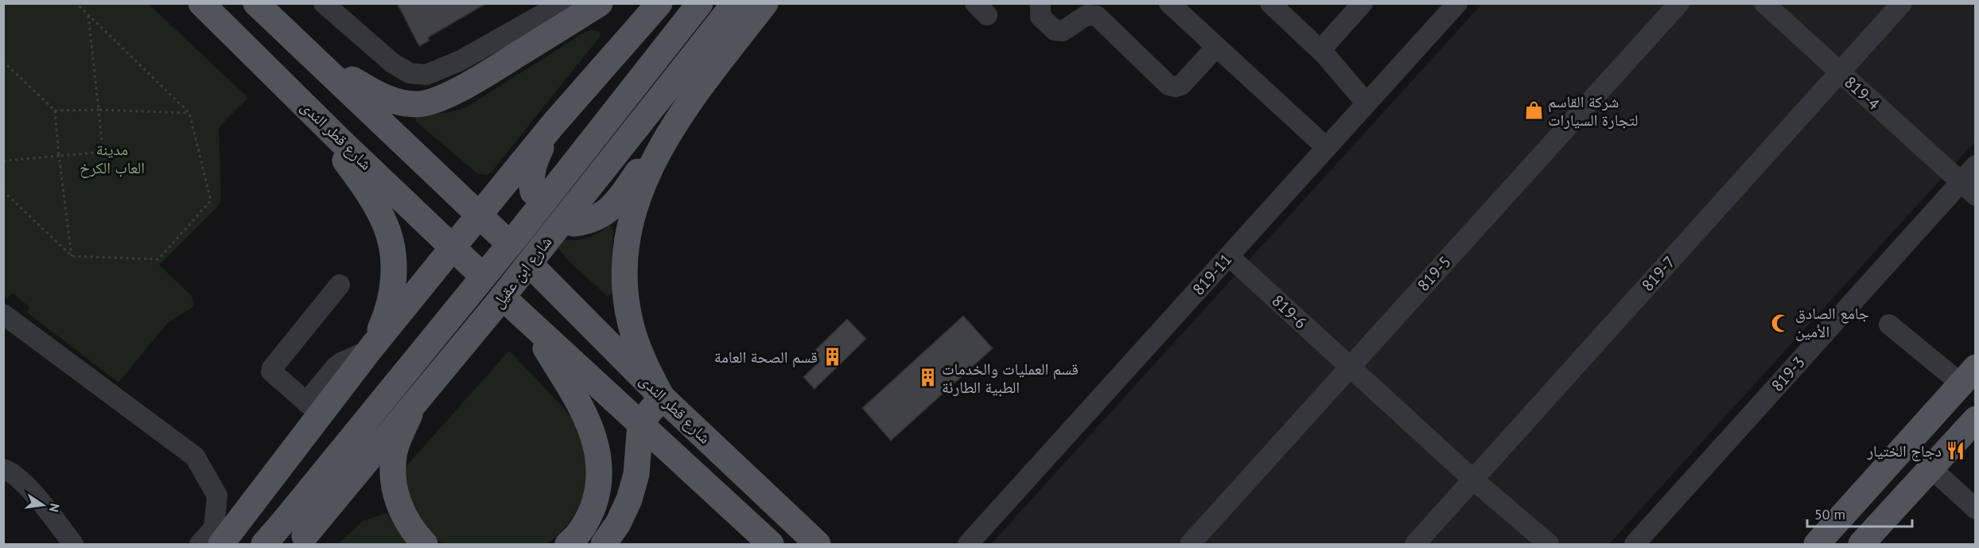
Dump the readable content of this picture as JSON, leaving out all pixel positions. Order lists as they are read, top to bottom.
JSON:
{
  "streets": {
    "main road": ["شارع قطر الندى", "شارع ابن عقيل"],
    "street": [
      "819-4",
      "819-5",
      "819-7",
      "819-11",
      "819-6",
      "819-3"
    ]
  },
  "crossings": [
    ["819-4", "819-7"],
    ["819-4", "819-3"],
    ["819-5", "819-6"],
    ["819-7", "819-6"],
    ["819-11", "819-6"]
  ],
  "parks": ["مدينة العاب الكرخ"],
  "places": {
    "shop": ["شركة القاسم لتجارة السيارات"],
    "mosque": ["جامع الصادق الأمين"],
    "building": ["قسم الصحة العامة", "قسم العمليات والخدمات الطبية الطارئة"],
    "restaurant": ["دجاج الختيار"]
  },
  "scale_bar": "50 m",
  "north": "right"
}
